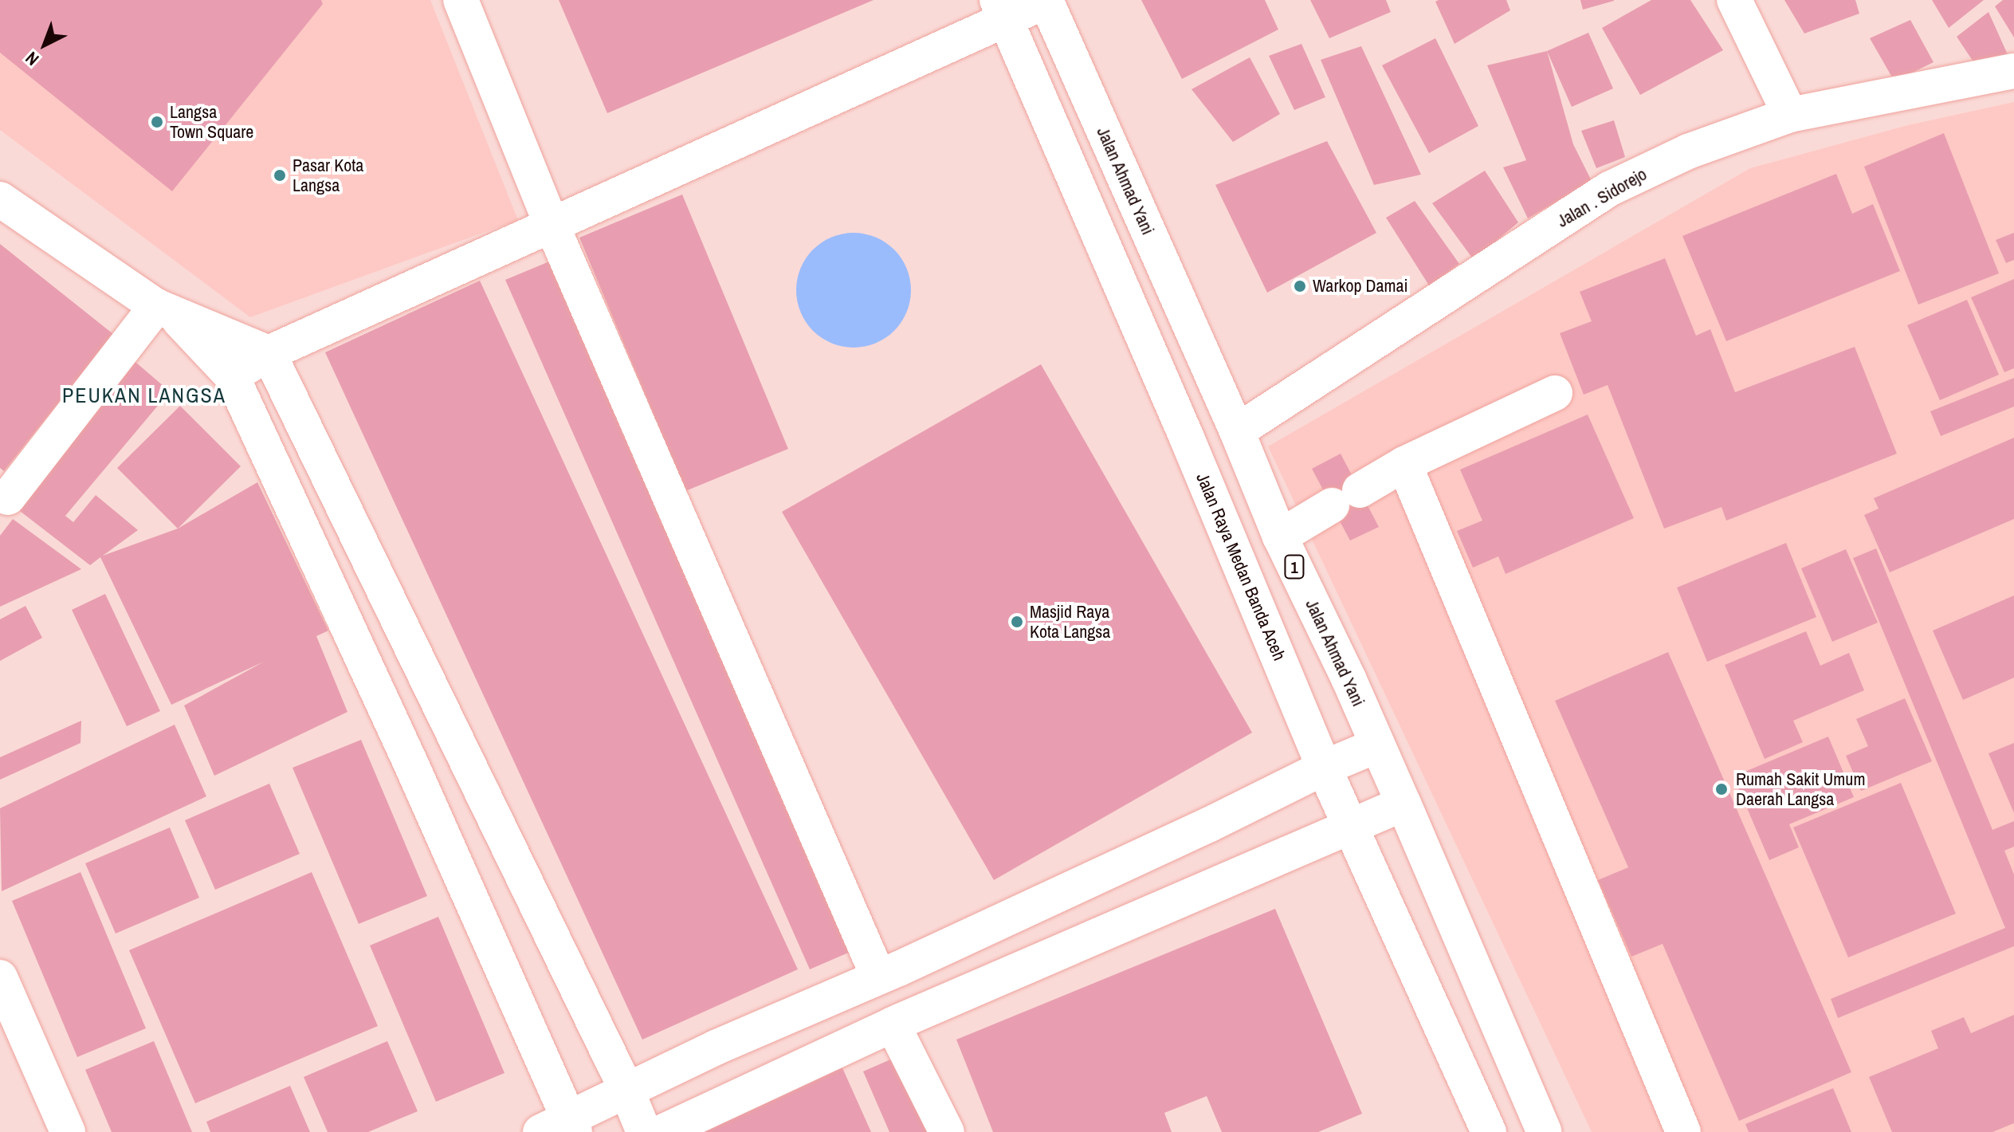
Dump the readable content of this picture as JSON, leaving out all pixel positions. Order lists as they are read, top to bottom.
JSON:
{
  "streets": {
    "street": [
      "Jalan Ahmad Yani",
      "Jalan . Sidorejo",
      "Jalan Raya Medan Banda Aceh",
      "1"
    ]
  },
  "crossings": [
    ["Jalan Ahmad Yani", "Jalan . Sidorejo"]
  ],
  "districts": ["PEUKAN LANGSA"],
  "places": [
    "Langsa Town Square",
    "Pasar Kota Langsa",
    "Warkop Damai",
    "Masjid Raya Kota Langsa",
    "Rumah Sakit Umum Daerah Langsa"
  ],
  "north": "bottom left"
}
